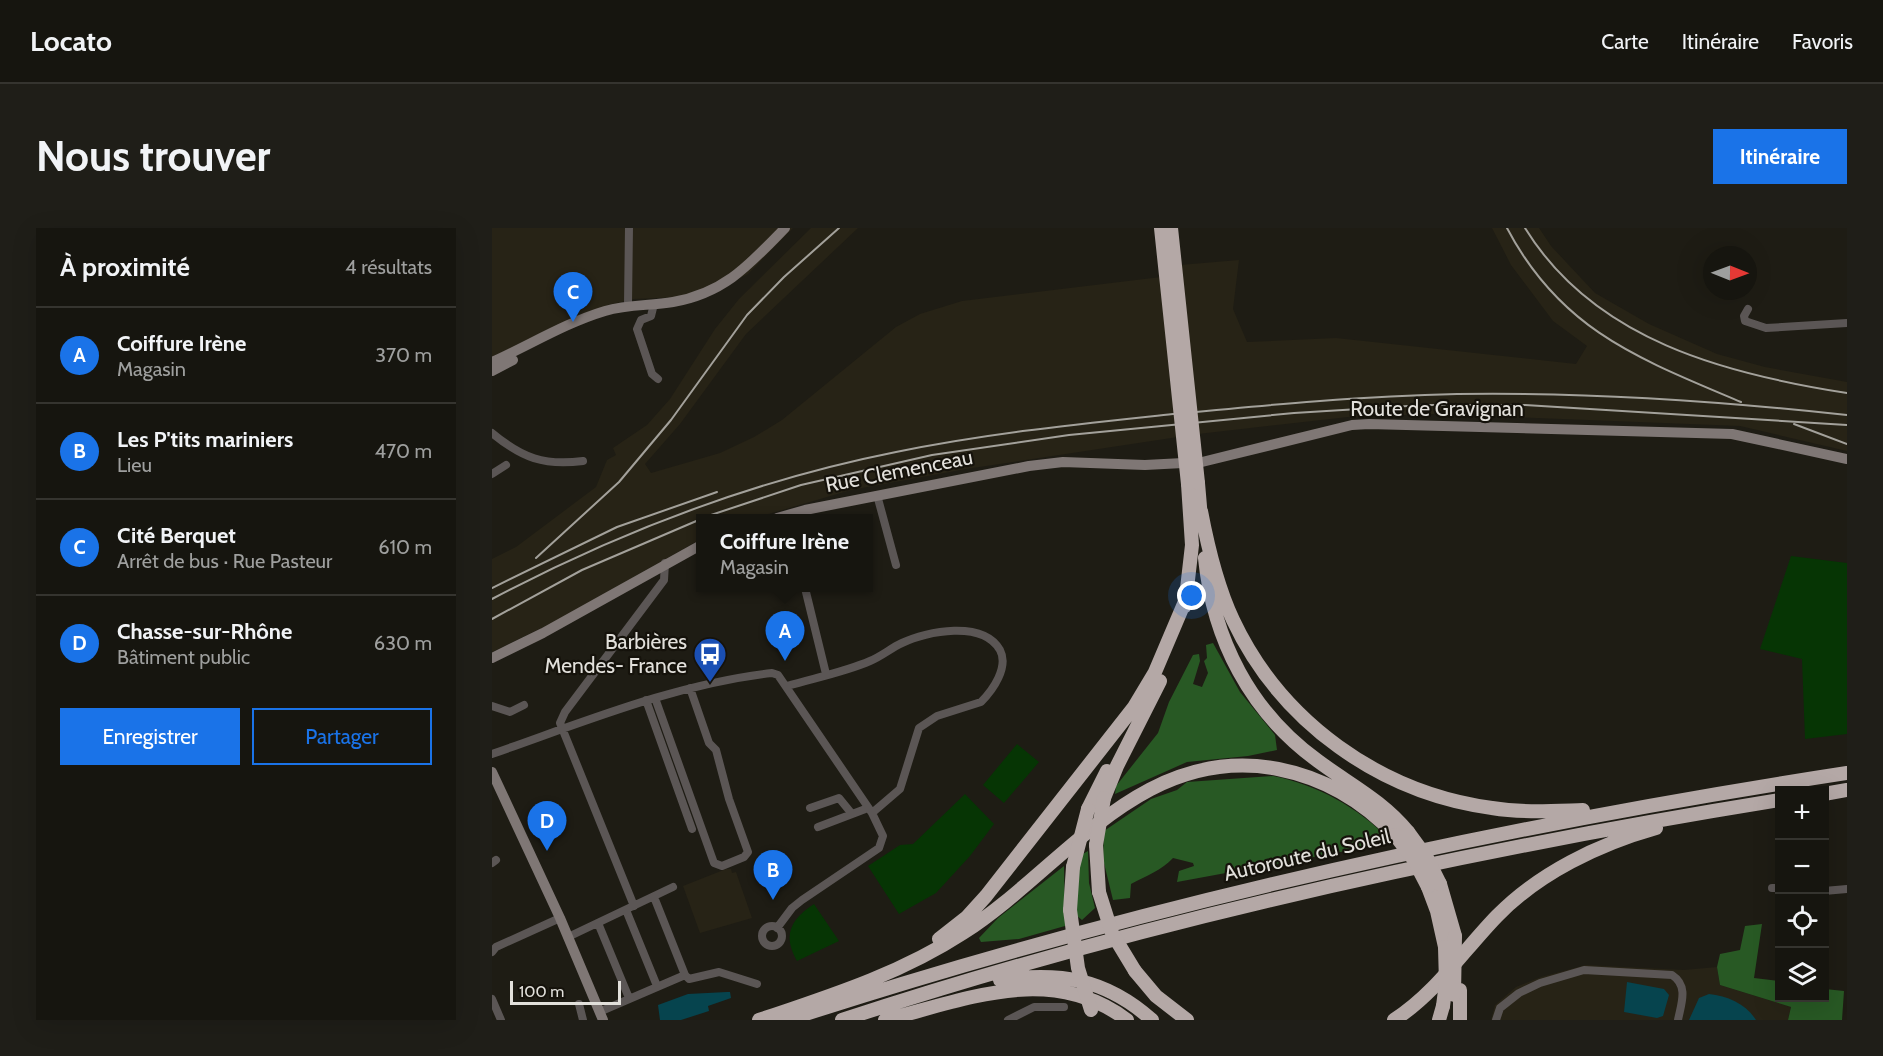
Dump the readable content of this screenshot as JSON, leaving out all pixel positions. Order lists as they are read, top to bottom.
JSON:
{
  "streets": {
    "highway": ["Autoroute du Soleil"],
    "street": ["Route de Gravignan", "Rue Clemenceau"]
  },
  "crossings": [
    ["Route de Gravignan", "Rue Clemenceau"]
  ],
  "places": {
    "bus stop": ["Barbières Mendes- France"]
  },
  "scale_bar": "100 m",
  "north": "right",
  "page": {
    "header": "Locato",
    "nav": ["Carte", "Itinéraire", "Favoris"],
    "buttons": [
      "Itinéraire",
      ["Enregistrer", "Partager"]
    ],
    "title": "Nous trouver",
    "heading": ["À proximité", "4 résultats"],
    "pins": [
      "C",
      "A",
      "D",
      "B"
    ],
    "list": [
      {
        "mark": "A",
        "name": "Coiffure Irène",
        "note": "Magasin",
        "value": "370 m"
      },
      {
        "mark": "B",
        "name": "Les P'tits mariniers",
        "note": "Lieu",
        "value": "470 m"
      },
      {
        "mark": "C",
        "name": "Cité Berquet",
        "note": "Arrêt de bus · Rue Pasteur",
        "value": "610 m"
      },
      {
        "mark": "D",
        "name": "Chasse-sur-Rhône",
        "note": "Bâtiment public",
        "value": "630 m"
      }
    ],
    "popup": ["Coiffure Irène", "Magasin"],
    "map_buttons": ["+", "−"],
    "scale": "100 m"
  }
}
